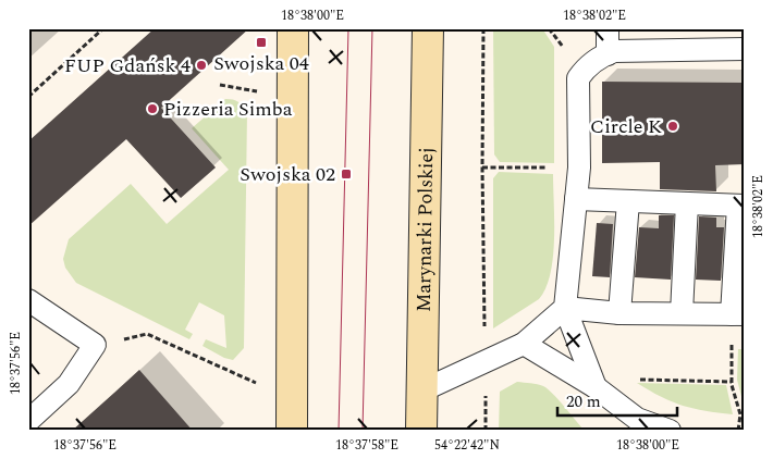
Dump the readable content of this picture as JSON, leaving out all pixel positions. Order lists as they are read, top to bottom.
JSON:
{
  "streets": {
    "main road": ["Marynarki Polskiej"]
  },
  "places": {
    "transit": ["Swojska 04", "Swojska 02"],
    "other": ["FUP Gdańsk 4", "Pizzeria Simba", "Circle K"]
  },
  "scale_bar": "20 m",
  "coordinates": [
    "18°38'00\"E",
    "18°38'02\"E",
    "18°37'56\"E",
    "18°37'58\"E",
    "54°22'42\"N"
  ]
}
